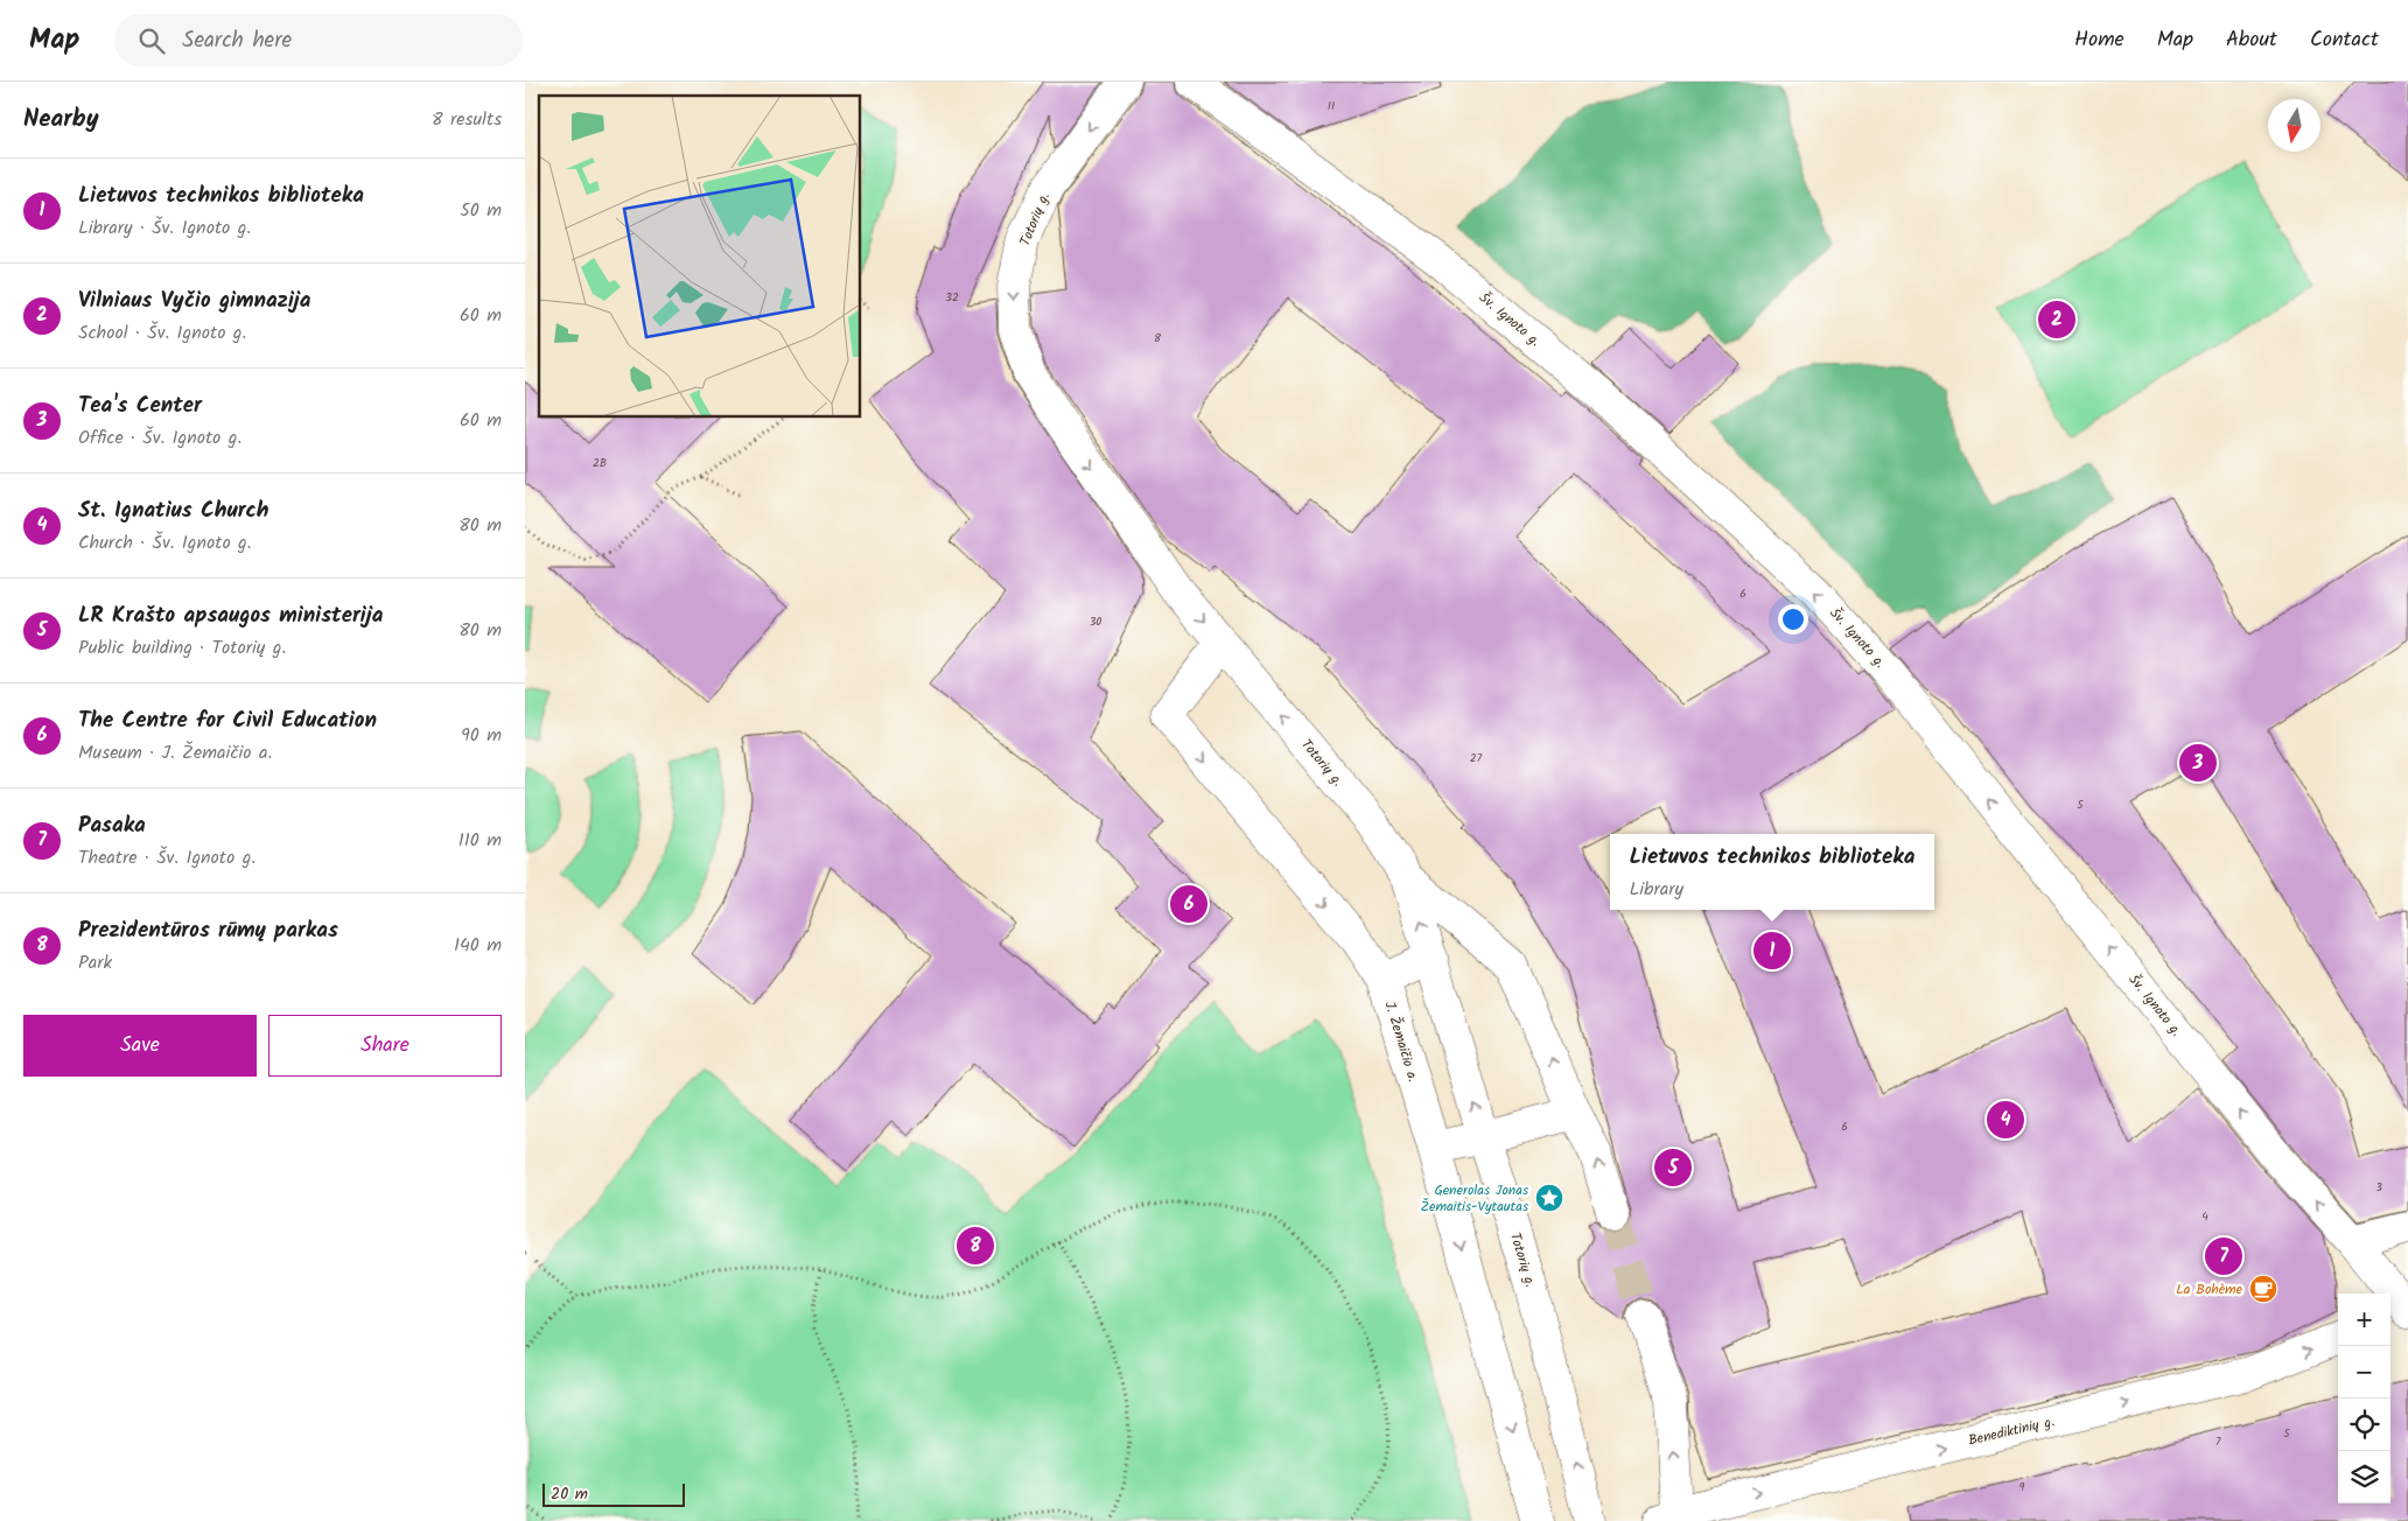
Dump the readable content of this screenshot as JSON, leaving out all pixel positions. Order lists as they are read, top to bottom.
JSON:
{
  "streets": {
    "street": [
      "Totorių g.",
      "Šv. Ignoto g.",
      "J. Žemaičio a.",
      "Benediktinių g."
    ]
  },
  "crossings": [
    ["Totorių g.", "J. Žemaičio a."]
  ],
  "one_way": ["Šv. Ignoto g.", "Benediktinių g."],
  "places": {
    "place": ["Generolas Jonas Žemaitis-Vytautas"],
    "cafe": ["La Bohème"]
  },
  "house_numbers": [
    "11",
    "32",
    "8",
    "2B",
    "6",
    "30",
    "27",
    "5",
    "6",
    "3",
    "4",
    "5",
    "7",
    "9"
  ],
  "scale_bar": "20 m",
  "north": "bottom",
  "page": {
    "header": "Map",
    "search": "Search here",
    "nav": [
      "Home",
      "Map",
      "About",
      "Contact"
    ],
    "heading": ["Nearby", "8 results"],
    "list": [
      {
        "mark": "1",
        "name": "Lietuvos technikos biblioteka",
        "note": "Library · Šv. Ignoto g.",
        "value": "50 m"
      },
      {
        "mark": "2",
        "name": "Vilniaus Vyčio gimnazija",
        "note": "School · Šv. Ignoto g.",
        "value": "60 m"
      },
      {
        "mark": "3",
        "name": "Tea's Center",
        "note": "Office · Šv. Ignoto g.",
        "value": "60 m"
      },
      {
        "mark": "4",
        "name": "St. Ignatius Church",
        "note": "Church · Šv. Ignoto g.",
        "value": "80 m"
      },
      {
        "mark": "5",
        "name": "LR Krašto apsaugos ministerija",
        "note": "Public building · Totorių g.",
        "value": "80 m"
      },
      {
        "mark": "6",
        "name": "The Centre for Civil Education",
        "note": "Museum · J. Žemaičio a.",
        "value": "90 m"
      },
      {
        "mark": "7",
        "name": "Pasaka",
        "note": "Theatre · Šv. Ignoto g.",
        "value": "110 m"
      },
      {
        "mark": "8",
        "name": "Prezidentūros rūmų parkas",
        "note": "Park",
        "value": "140 m"
      }
    ],
    "pins": [
      "2",
      "3",
      "6",
      "1",
      "4",
      "5",
      "8",
      "7"
    ],
    "popup": ["Lietuvos technikos biblioteka", "Library"],
    "buttons": ["Save", "Share"],
    "map_buttons": ["+", "−"],
    "scale": "20 m"
  }
}
